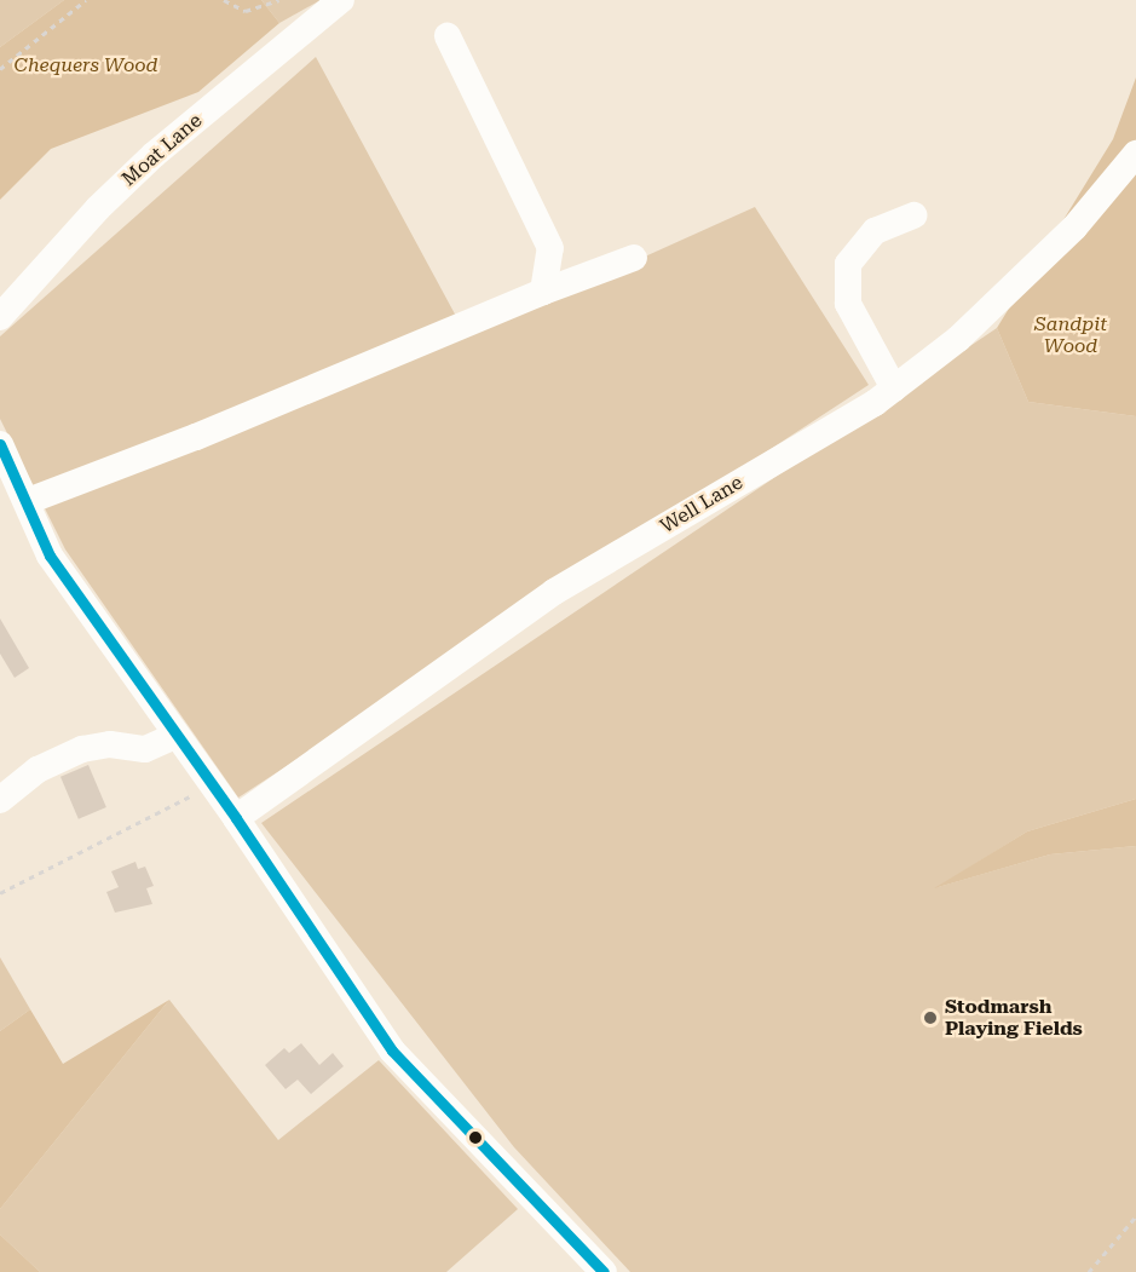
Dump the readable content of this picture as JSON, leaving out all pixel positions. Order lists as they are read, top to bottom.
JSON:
{
  "streets": {
    "street": ["Moat Lane", "Well Lane"]
  },
  "parks": ["Chequers Wood", "Sandpit Wood"],
  "places": ["Stodmarsh Playing Fields"]
}
